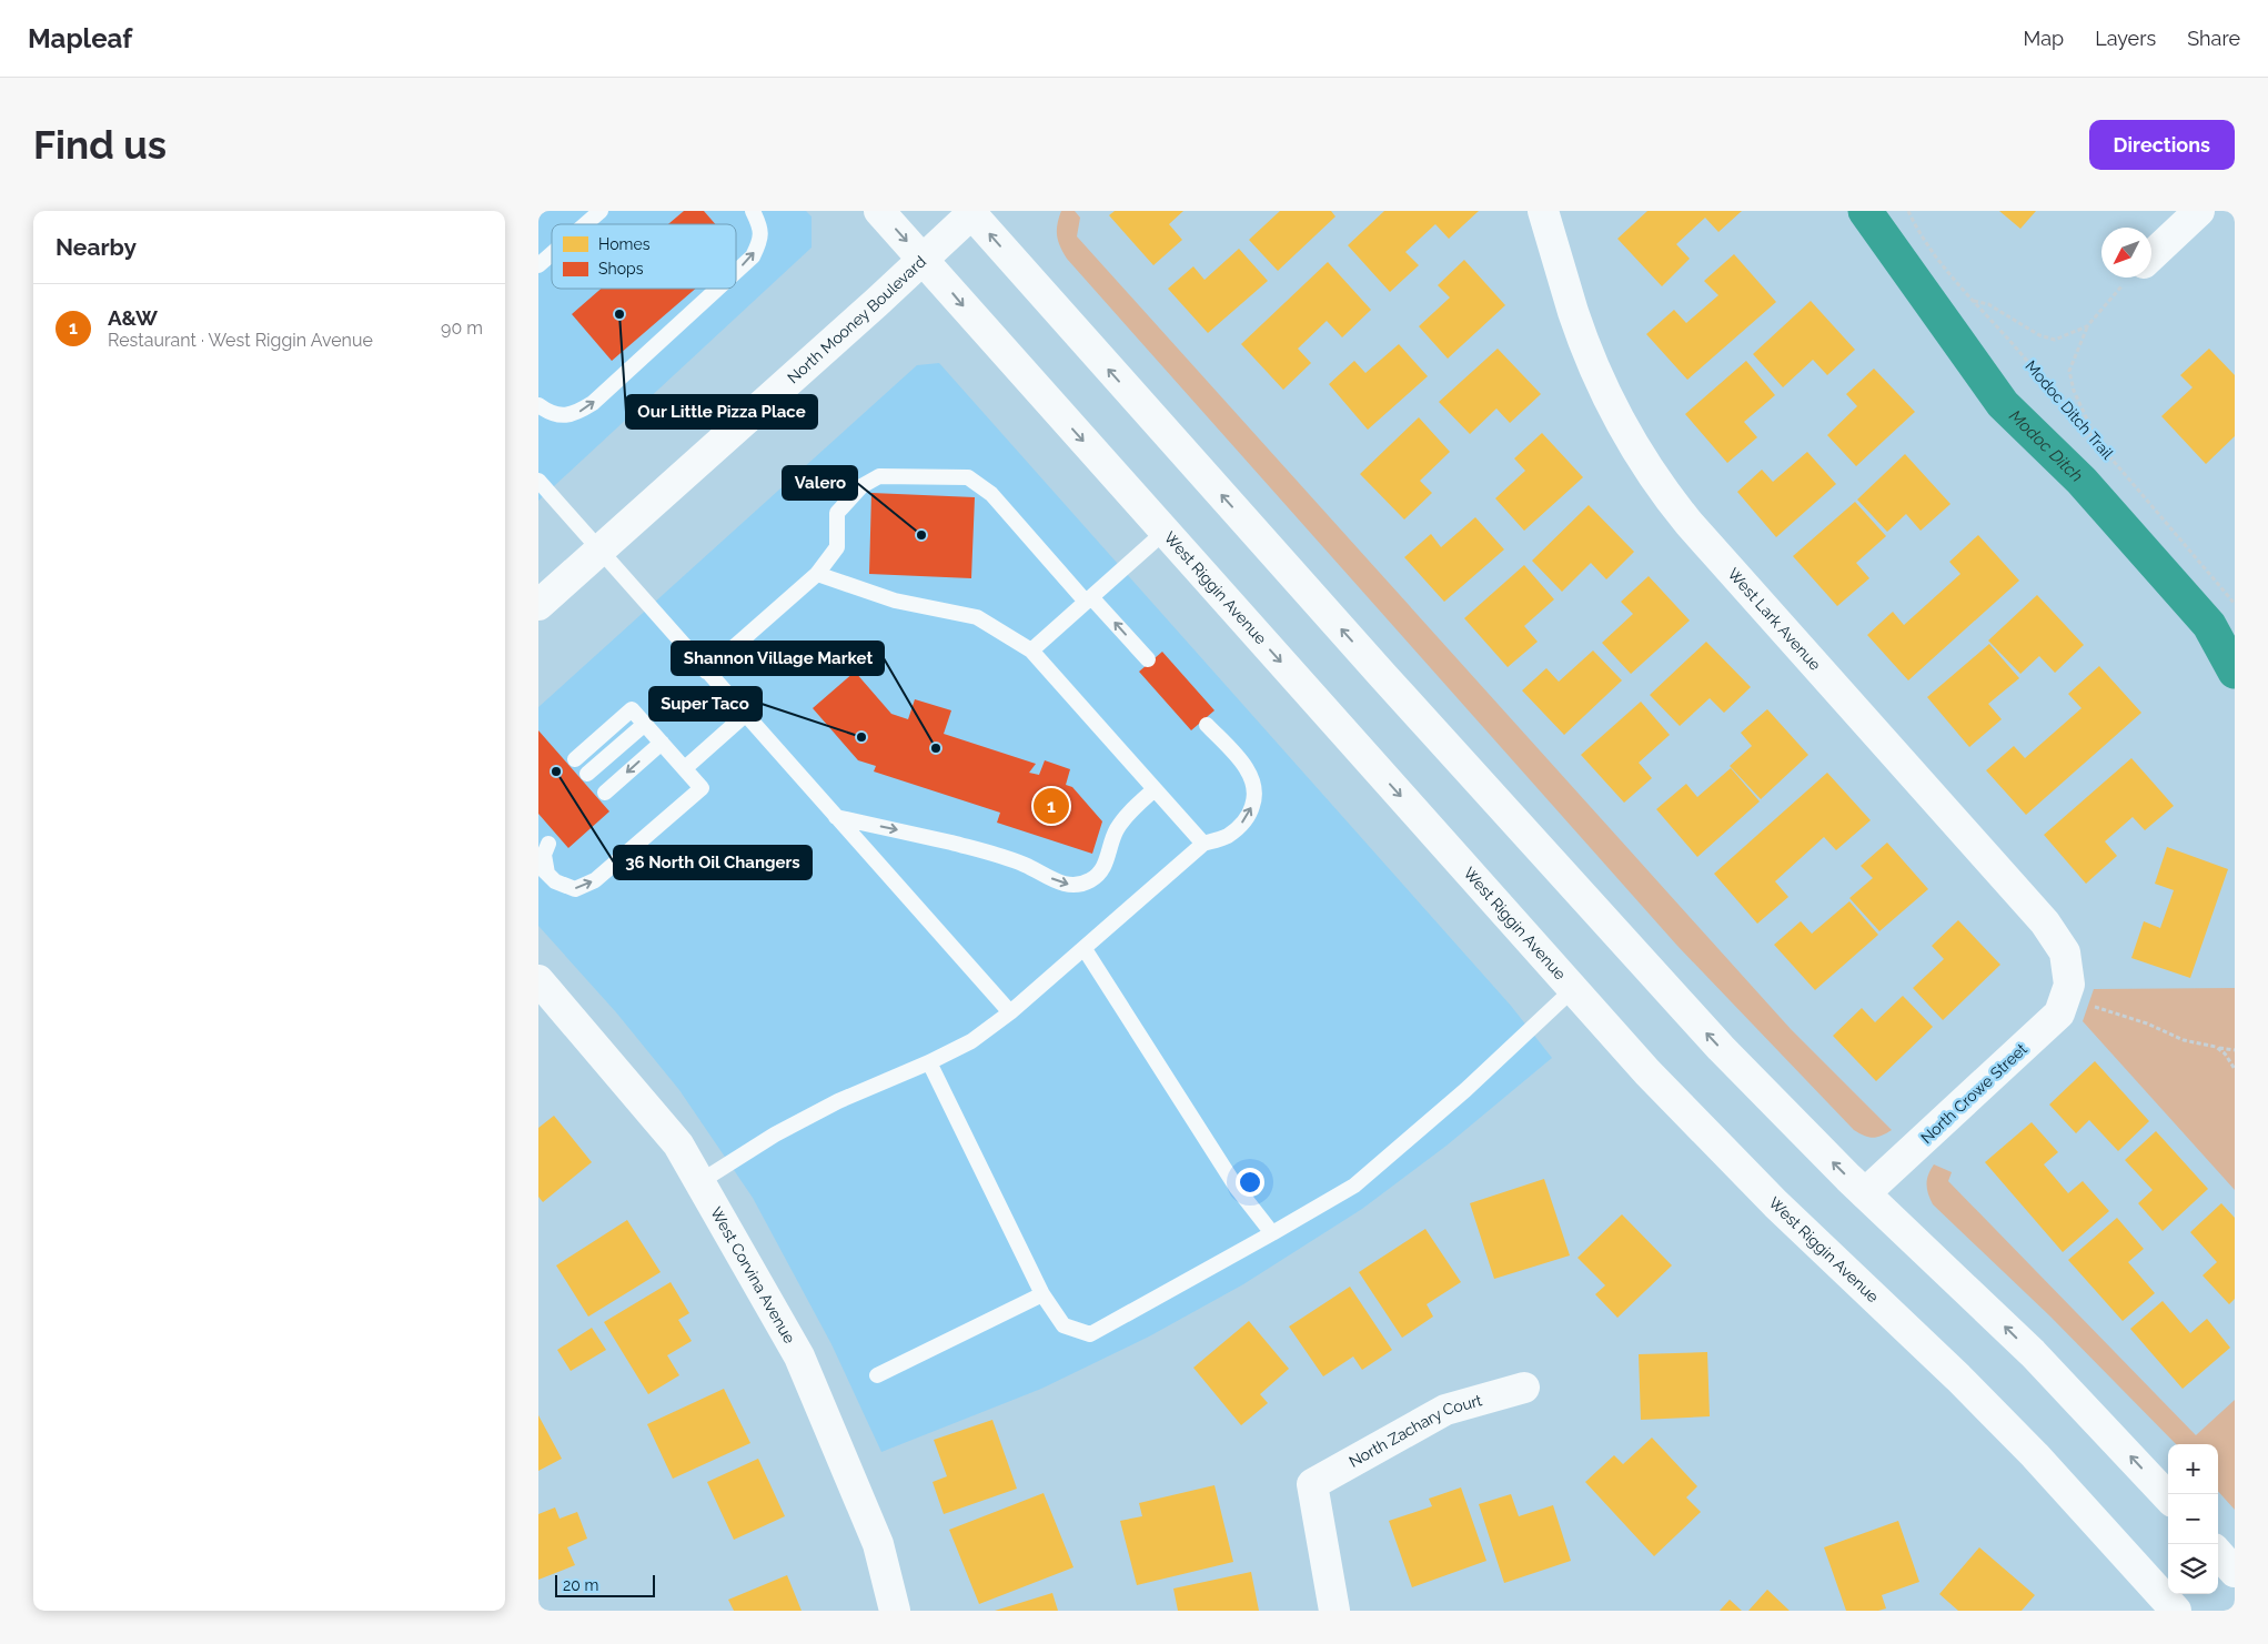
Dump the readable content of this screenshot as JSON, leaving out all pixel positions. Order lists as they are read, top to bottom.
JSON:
{
  "streets": {
    "main road": [
      "North Mooney Boulevard",
      "West Riggin Avenue",
      "West Lark Avenue",
      "North Crowe Street",
      "West Corvina Avenue",
      "North Zachary Court"
    ],
    "path": ["Modoc Ditch Trail"]
  },
  "crossings": [
    ["North Mooney Boulevard", "West Riggin Avenue"],
    ["West Lark Avenue", "North Crowe Street"]
  ],
  "water": ["Modoc Ditch"],
  "places": [
    "Our Little Pizza Place",
    "Valero",
    "Super Taco",
    "Shannon Village Market",
    "36 North Oil Changers"
  ],
  "legend": ["Homes", "Shops"],
  "scale_bar": "20 m",
  "north": "bottom left",
  "page": {
    "header": "Mapleaf",
    "nav": ["Map", "Layers", "Share"],
    "buttons": "Directions",
    "title": "Find us",
    "heading": "Nearby",
    "list": [
      {
        "mark": "1",
        "name": "A&W",
        "note": "Restaurant · West Riggin Avenue",
        "value": "90 m"
      }
    ],
    "pins": "1",
    "map_buttons": ["+", "−"],
    "scale": "20 m"
  }
}
